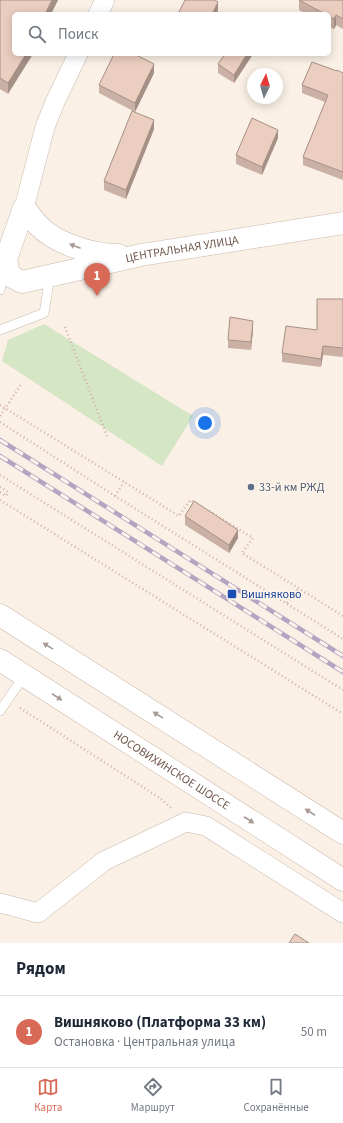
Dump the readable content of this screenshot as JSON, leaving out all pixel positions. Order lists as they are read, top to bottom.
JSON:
{
  "streets": {
    "main road": ["ЦЕНТРАЛЬНАЯ УЛИЦА", "НОСОВИХИНСКОЕ ШОССЕ"]
  },
  "places": {
    "other": ["33-й км РЖД"],
    "transit": ["Вишняково"]
  },
  "north": "top",
  "page": {
    "search": "Поиск",
    "pins": "1",
    "heading": "Рядом",
    "list": [
      {
        "mark": "1",
        "name": "Вишняково (Платформа 33 км)",
        "note": "Остановка · Центральная улица",
        "value": "50 m"
      }
    ],
    "nav": ["Карта", "Маршрут", "Сохранённые"]
  }
}
